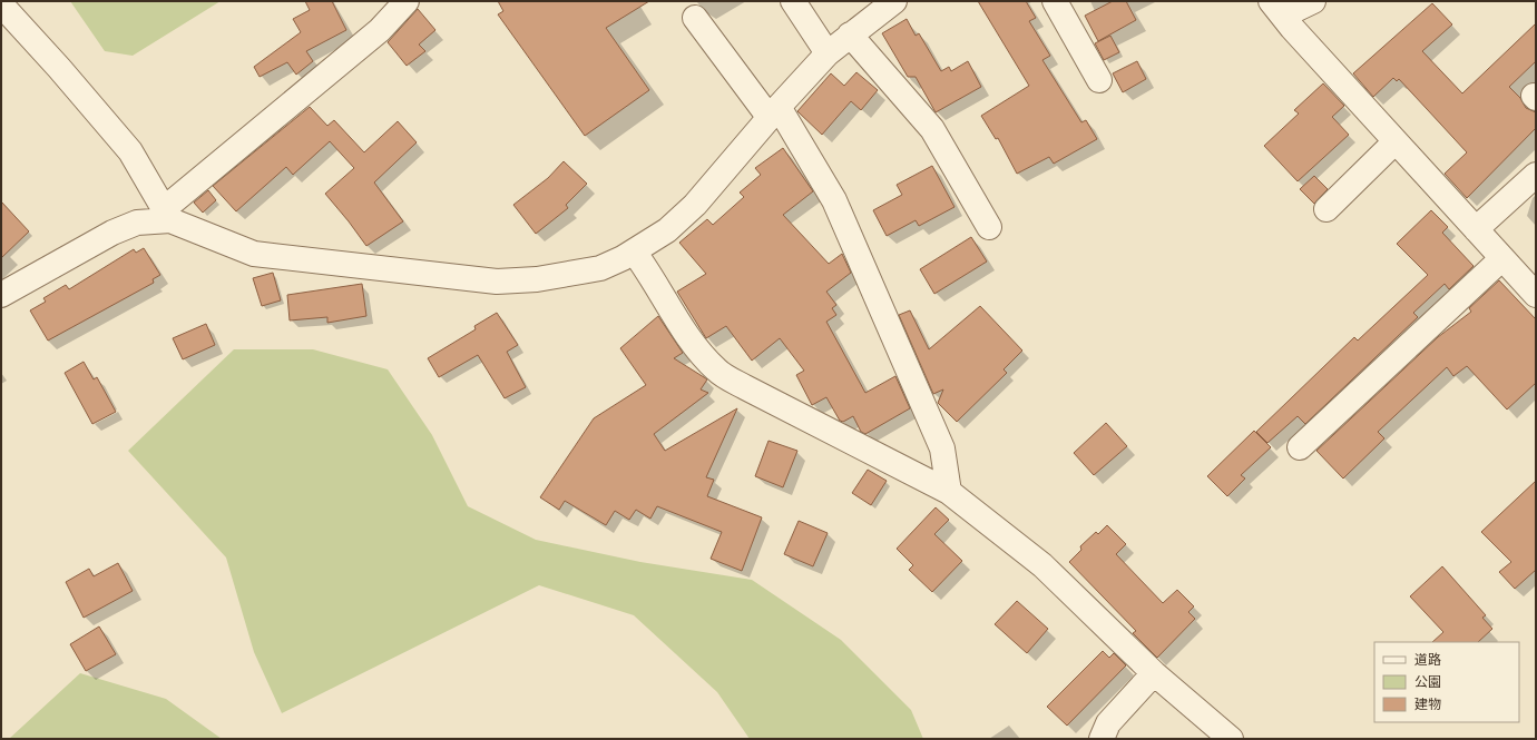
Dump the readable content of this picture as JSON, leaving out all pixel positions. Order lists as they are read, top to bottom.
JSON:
{
  "legend": ["道路", "公園", "建物"]
}
